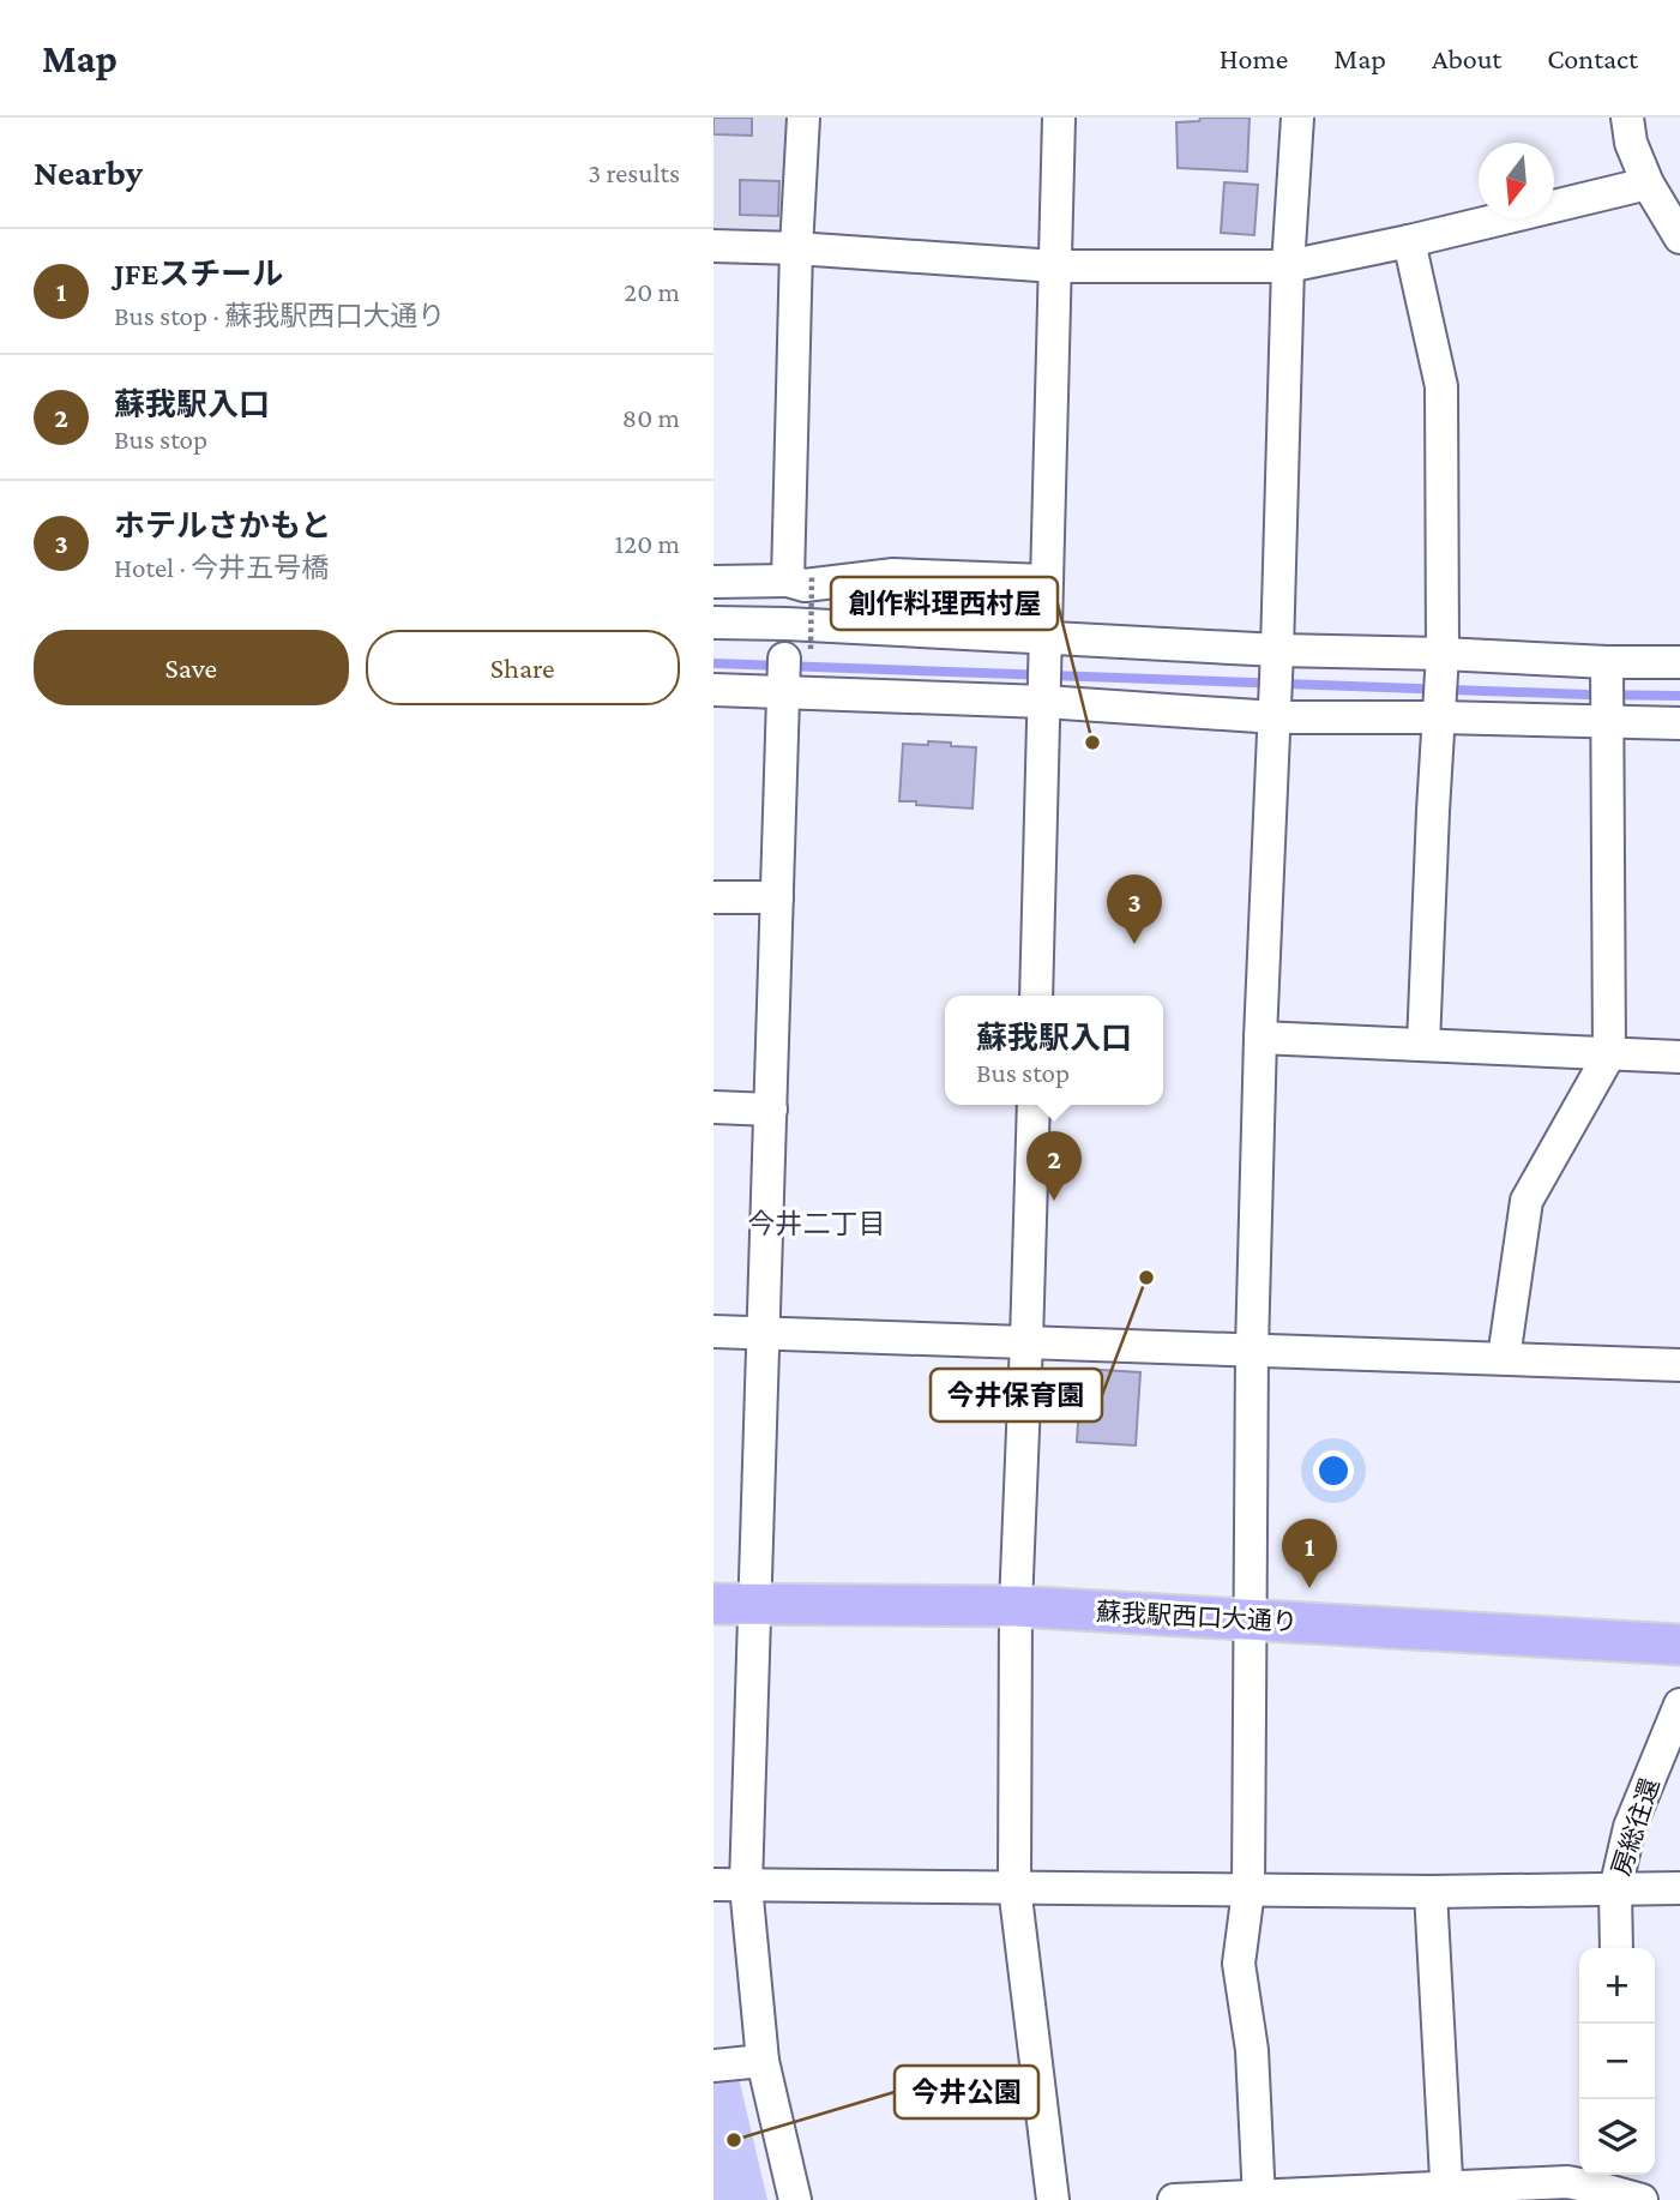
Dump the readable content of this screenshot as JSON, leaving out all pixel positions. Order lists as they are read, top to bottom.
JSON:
{
  "streets": {
    "main road": ["蘇我駅西口大通り"],
    "street": ["房総往還"]
  },
  "districts": ["今井二丁目"],
  "places": ["創作料理西村屋", "今井保育園", "今井公園"],
  "north": "bottom",
  "page": {
    "header": "Map",
    "nav": [
      "Home",
      "Map",
      "About",
      "Contact"
    ],
    "heading": ["Nearby", "3 results"],
    "list": [
      {
        "mark": "1",
        "name": "JFEスチール",
        "note": "Bus stop · 蘇我駅西口大通り",
        "value": "20 m"
      },
      {
        "mark": "2",
        "name": "蘇我駅入口",
        "note": "Bus stop",
        "value": "80 m"
      },
      {
        "mark": "3",
        "name": "ホテルさかもと",
        "note": "Hotel · 今井五号橋",
        "value": "120 m"
      }
    ],
    "buttons": ["Save", "Share"],
    "pins": ["3", "2", "1"],
    "popup": ["蘇我駅入口", "Bus stop"],
    "map_buttons": ["+", "−"]
  }
}
